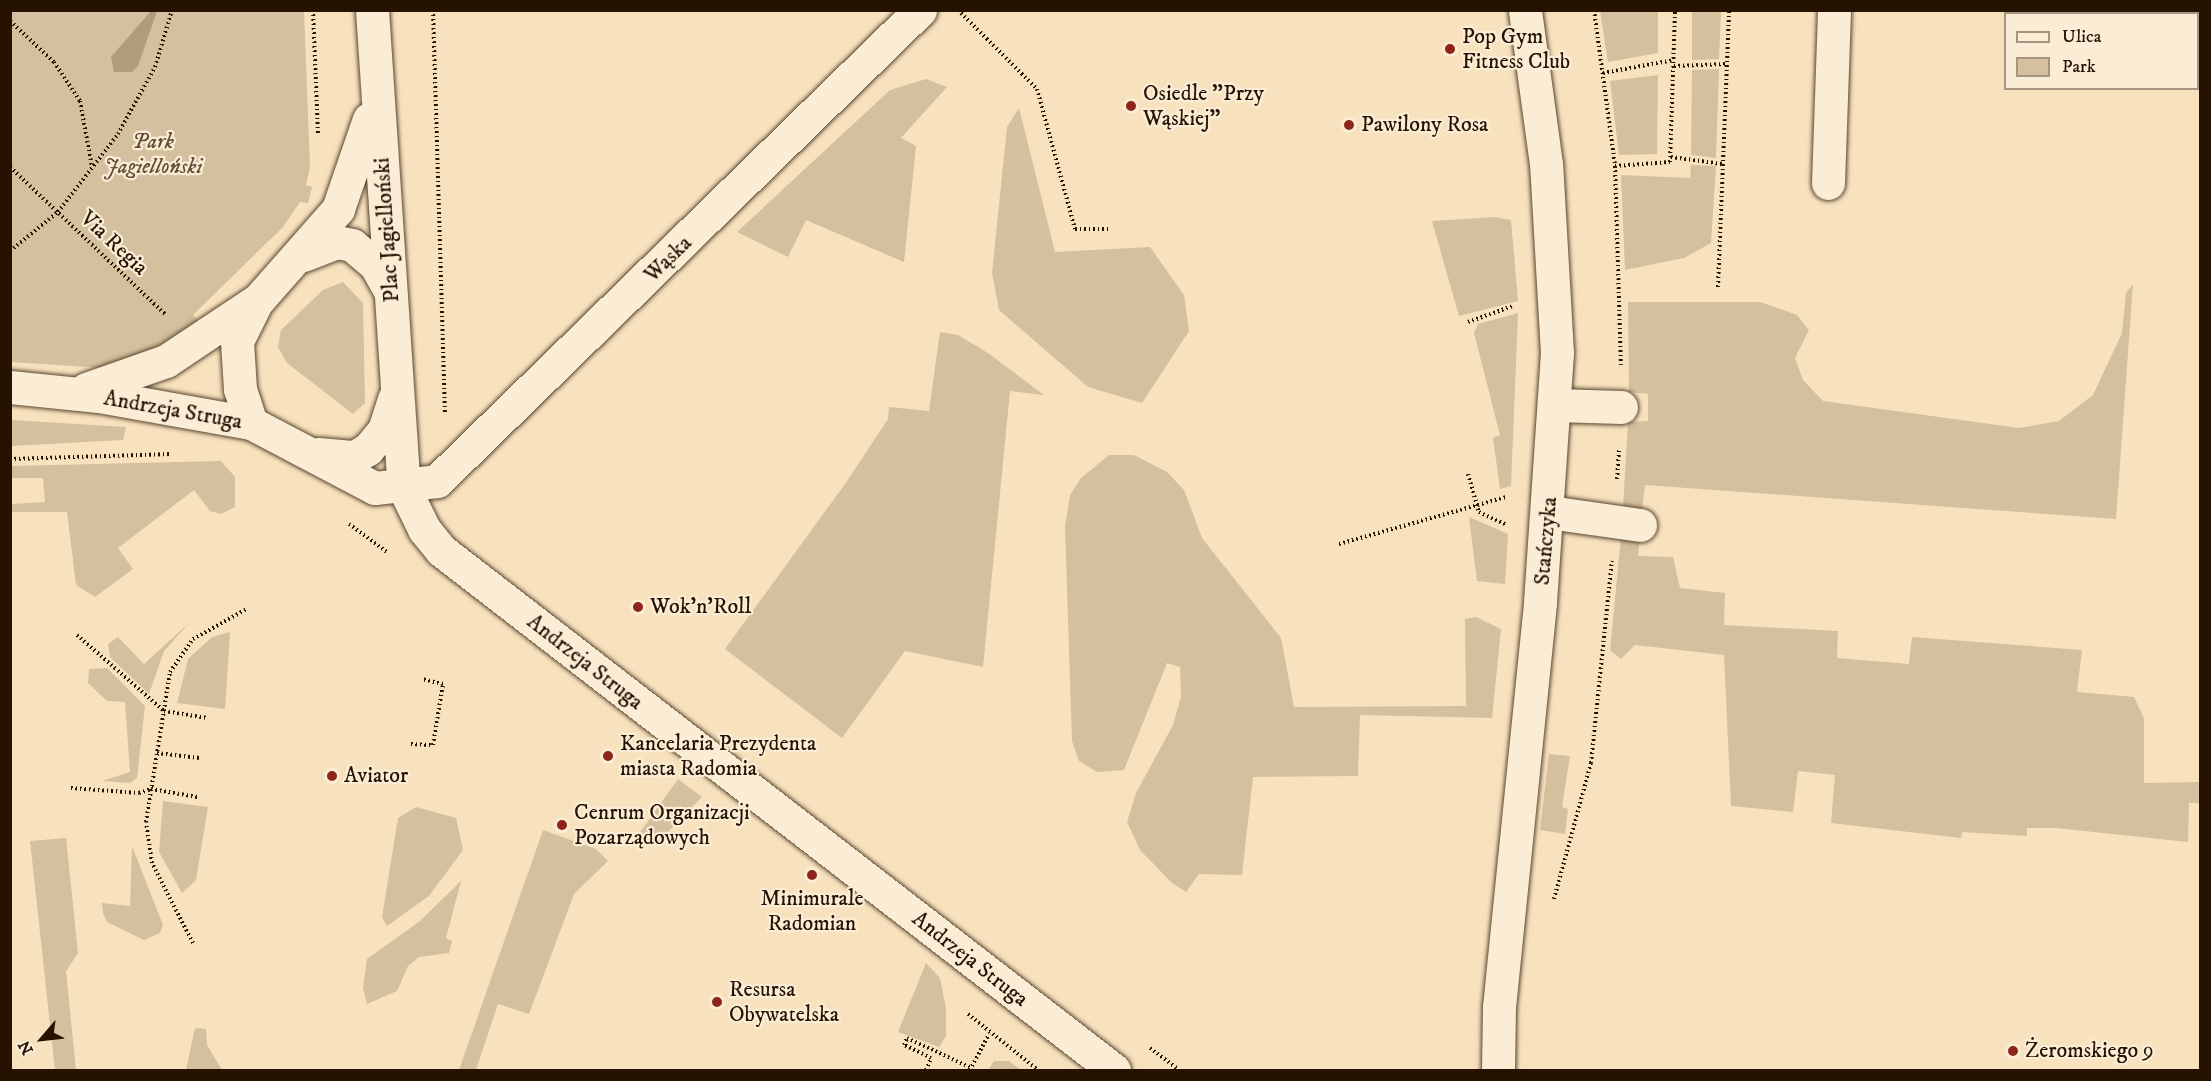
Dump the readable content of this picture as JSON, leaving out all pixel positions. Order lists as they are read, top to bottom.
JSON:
{
  "streets": {
    "street": [
      "Plac Jagielloński",
      "Wąska",
      "Andrzeja Struga",
      "Stańczyka"
    ],
    "path": ["Via Regia"]
  },
  "crossings": [
    ["Plac Jagielloński", "Via Regia"],
    ["Plac Jagielloński", "Wąska"],
    ["Plac Jagielloński", "Andrzeja Struga"],
    ["Wąska", "Andrzeja Struga"]
  ],
  "parks": ["Park Jagielloński"],
  "places": [
    "Pop Gym Fitness Club",
    "Osiedle \"Przy Wąskiej\"",
    "Pawilony Rosa",
    "Wok'n'Roll",
    "Kancelaria Prezydenta miasta Radomia",
    "Aviator",
    "Cenrum Organizacji Pozarządowych",
    "Minimurale Radomian",
    "Resursa Obywatelska",
    "Żeromskiego 9"
  ],
  "legend": ["Ulica", "Park"],
  "north": "bottom left"
}
